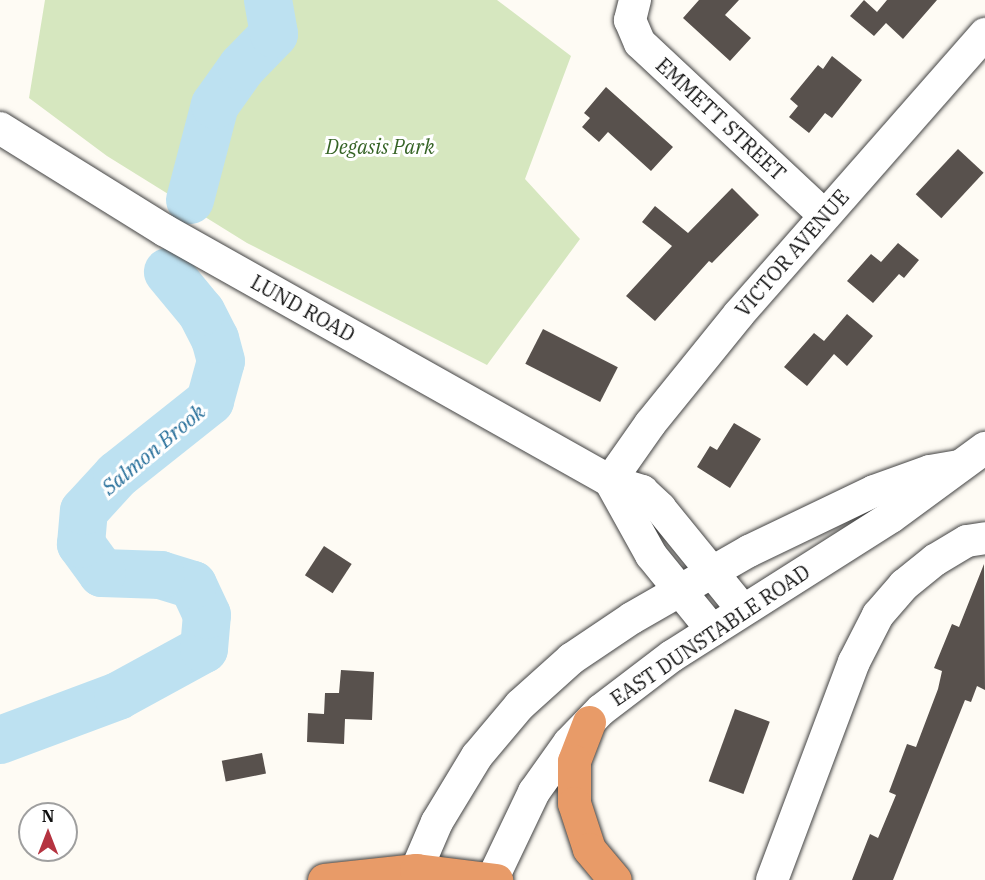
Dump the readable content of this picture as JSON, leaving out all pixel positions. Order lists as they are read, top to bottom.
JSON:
{
  "streets": {
    "street": [
      "EMMETT STREET",
      "VICTOR AVENUE",
      "LUND ROAD",
      "EAST DUNSTABLE ROAD"
    ]
  },
  "crossings": [
    ["EMMETT STREET", "VICTOR AVENUE"],
    ["VICTOR AVENUE", "LUND ROAD"],
    ["LUND ROAD", "EAST DUNSTABLE ROAD"]
  ],
  "water": ["Salmon Brook"],
  "parks": ["Degasis Park"],
  "north": "top"
}
